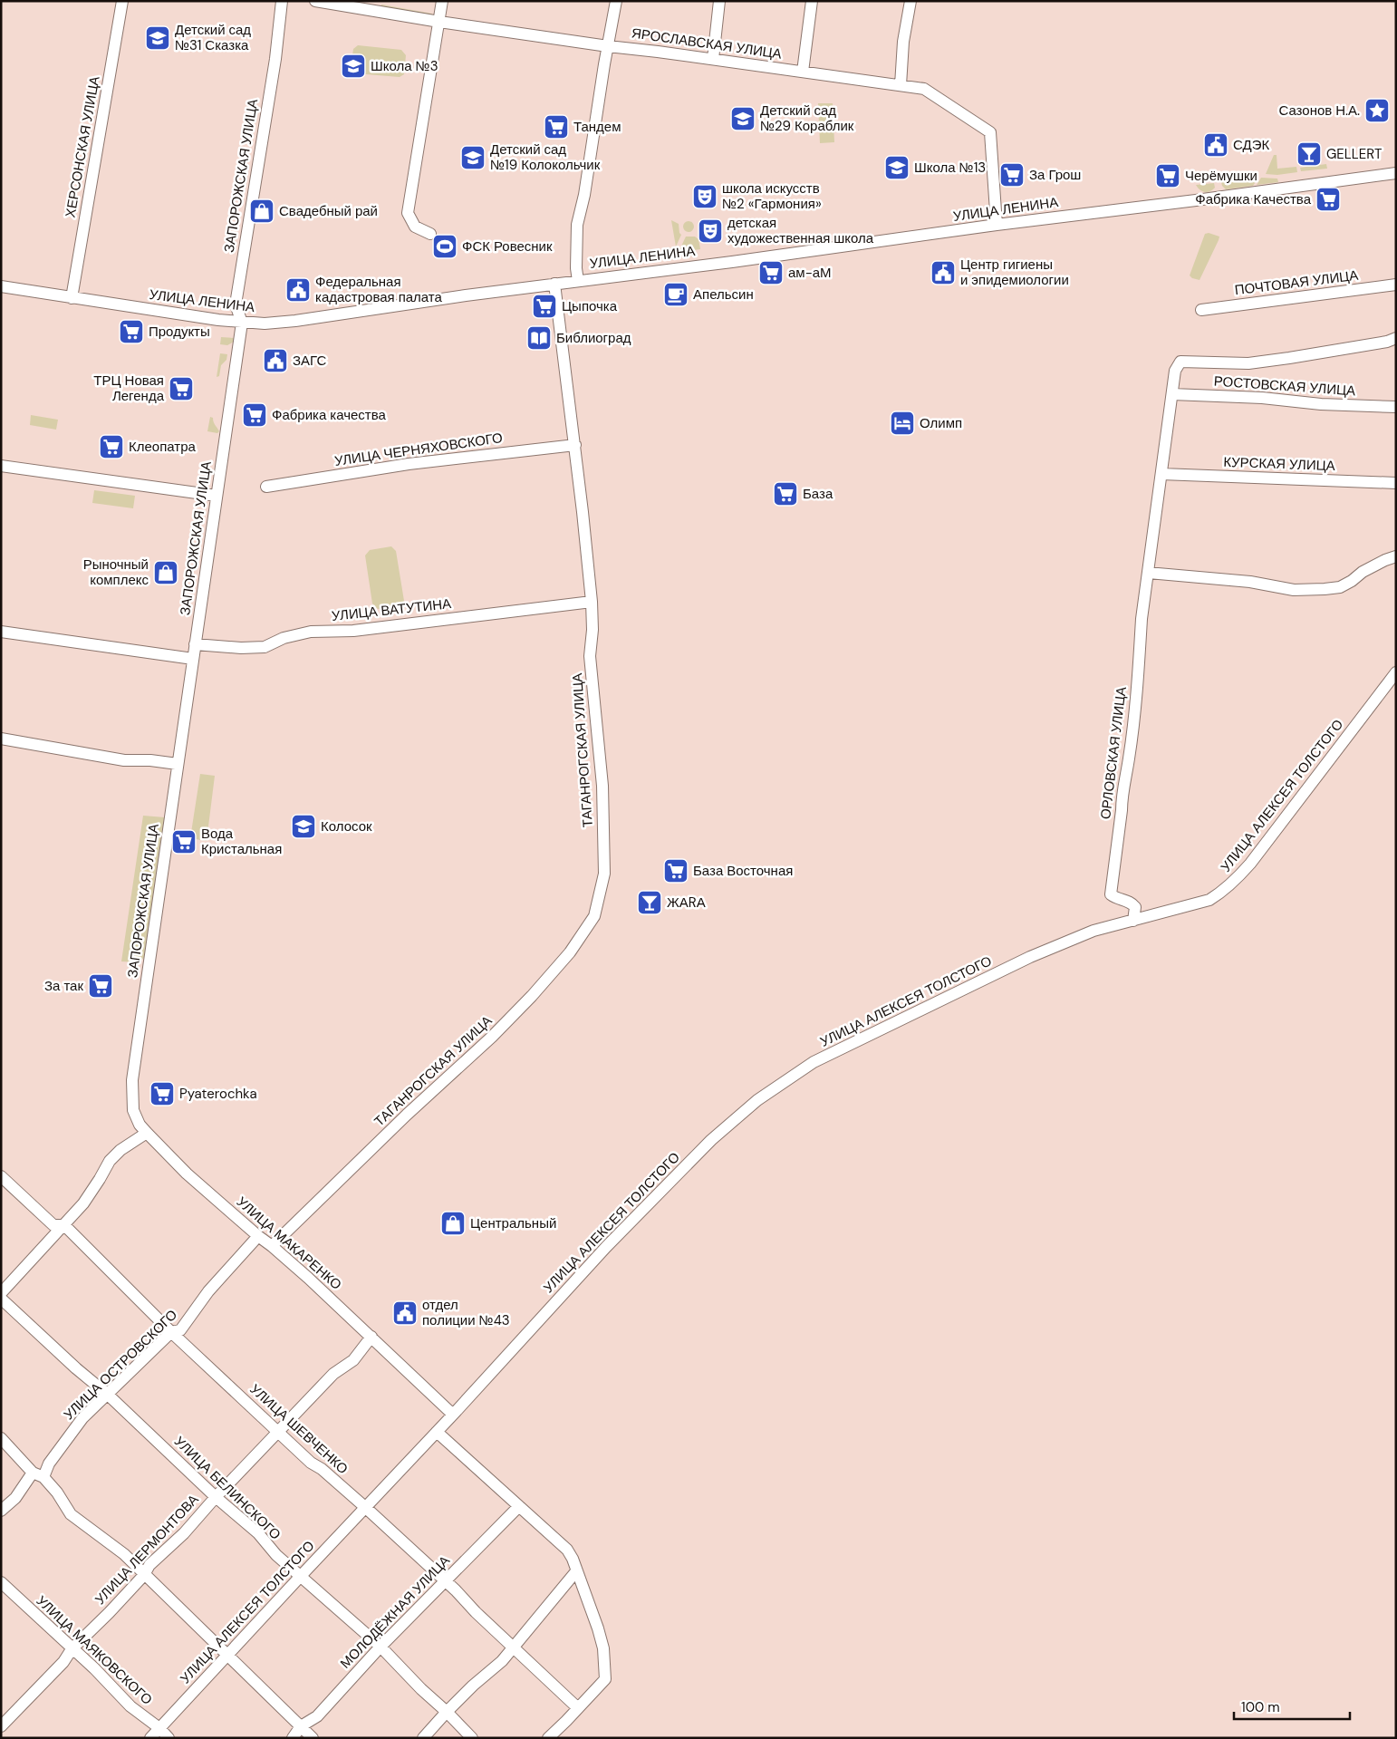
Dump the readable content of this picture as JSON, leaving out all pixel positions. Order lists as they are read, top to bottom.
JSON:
{
  "streets": {
    "street": [
      "ЯРОСЛАВСКАЯ УЛИЦА",
      "ХЕРСОНСКАЯ УЛИЦА",
      "ЗАПОРОЖСКАЯ УЛИЦА",
      "УЛИЦА ЛЕНИНА",
      "ПОЧТОВАЯ УЛИЦА",
      "РОСТОВСКАЯ УЛИЦА",
      "УЛИЦА ЧЕРНЯХОВСКОГО",
      "КУРСКАЯ УЛИЦА",
      "УЛИЦА ВАТУТИНА",
      "ТАГАНРОГСКАЯ УЛИЦА",
      "ОРЛОВСКАЯ УЛИЦА",
      "УЛИЦА АЛЕКСЕЯ ТОЛСТОГО",
      "УЛИЦА МАКАРЕНКО",
      "УЛИЦА ОСТРОВСКОГО",
      "УЛИЦА ШЕВЧЕНКО",
      "УЛИЦА БЕЛИНСКОГО",
      "УЛИЦА ЛЕРМОНТОВА",
      "МОЛОДЁЖНАЯ УЛИЦА",
      "УЛИЦА МАЯКОВСКОГО"
    ]
  },
  "crossings": [
    ["ЯРОСЛАВСКАЯ УЛИЦА", "УЛИЦА ЛЕНИНА"],
    ["ХЕРСОНСКАЯ УЛИЦА", "УЛИЦА ЛЕНИНА"],
    ["ЗАПОРОЖСКАЯ УЛИЦА", "УЛИЦА ЛЕНИНА"],
    ["ЗАПОРОЖСКАЯ УЛИЦА", "УЛИЦА ВАТУТИНА"],
    ["ЗАПОРОЖСКАЯ УЛИЦА", "УЛИЦА МАКАРЕНКО"],
    ["УЛИЦА ЛЕНИНА", "ТАГАНРОГСКАЯ УЛИЦА"],
    ["РОСТОВСКАЯ УЛИЦА", "ОРЛОВСКАЯ УЛИЦА"],
    ["УЛИЦА ЧЕРНЯХОВСКОГО", "ТАГАНРОГСКАЯ УЛИЦА"],
    ["КУРСКАЯ УЛИЦА", "ОРЛОВСКАЯ УЛИЦА"],
    ["УЛИЦА ВАТУТИНА", "ТАГАНРОГСКАЯ УЛИЦА"],
    ["ТАГАНРОГСКАЯ УЛИЦА", "УЛИЦА МАКАРЕНКО"],
    ["ОРЛОВСКАЯ УЛИЦА", "УЛИЦА АЛЕКСЕЯ ТОЛСТОГО"],
    ["УЛИЦА АЛЕКСЕЯ ТОЛСТОГО", "УЛИЦА МАКАРЕНКО"],
    ["УЛИЦА АЛЕКСЕЯ ТОЛСТОГО", "УЛИЦА ШЕВЧЕНКО"],
    ["УЛИЦА АЛЕКСЕЯ ТОЛСТОГО", "УЛИЦА БЕЛИНСКОГО"],
    ["УЛИЦА АЛЕКСЕЯ ТОЛСТОГО", "УЛИЦА МАЯКОВСКОГО"],
    ["УЛИЦА МАКАРЕНКО", "УЛИЦА ОСТРОВСКОГО"],
    ["УЛИЦА МАКАРЕНКО", "УЛИЦА ЛЕРМОНТОВА"],
    ["УЛИЦА ОСТРОВСКОГО", "УЛИЦА ШЕВЧЕНКО"],
    ["УЛИЦА ОСТРОВСКОГО", "УЛИЦА БЕЛИНСКОГО"],
    ["УЛИЦА ШЕВЧЕНКО", "УЛИЦА ЛЕРМОНТОВА"],
    ["УЛИЦА ШЕВЧЕНКО", "МОЛОДЁЖНАЯ УЛИЦА"],
    ["УЛИЦА БЕЛИНСКОГО", "УЛИЦА ЛЕРМОНТОВА"],
    ["УЛИЦА БЕЛИНСКОГО", "МОЛОДЁЖНАЯ УЛИЦА"],
    ["УЛИЦА ЛЕРМОНТОВА", "УЛИЦА МАЯКОВСКОГО"]
  ],
  "places": {
    "school or university": [
      "Детский сад №31 Сказка",
      "Школа №3",
      "Детский сад №29 Кораблик",
      "Детский сад №19 Колокольчик",
      "Школа №13",
      "Колосок"
    ],
    "place": ["Сазонов Н.А."],
    "supermarket": [
      "Тандем",
      "За Грош",
      "Черёмушки",
      "Фабрика Качества",
      "ам-аМ",
      "Цыпочка",
      "Продукты",
      "ТРЦ Новая Легенда",
      "Фабрика качества",
      "Клеопатра",
      "База",
      "Вода Кристальная",
      "База Восточная",
      "За так",
      "Pyaterochka"
    ],
    "public building": [
      "СДЭК",
      "Центр гигиены и эпидемиологии",
      "Федеральная кадастровая палата",
      "ЗАГС",
      "отдел полиции №43"
    ],
    "bar": ["GELLERT", "ЖАRА"],
    "theatre": ["школа искусств №2 «Гармония»", "детская художественная школа"],
    "shop": ["Свадебный рай", "Рыночный комплекс", "Центральный"],
    "sports": ["ФСК Ровесник"],
    "cafe": ["Апельсин"],
    "library": ["Библиоград"],
    "hotel": ["Олимп"]
  },
  "scale_bar": "100 m"
}
